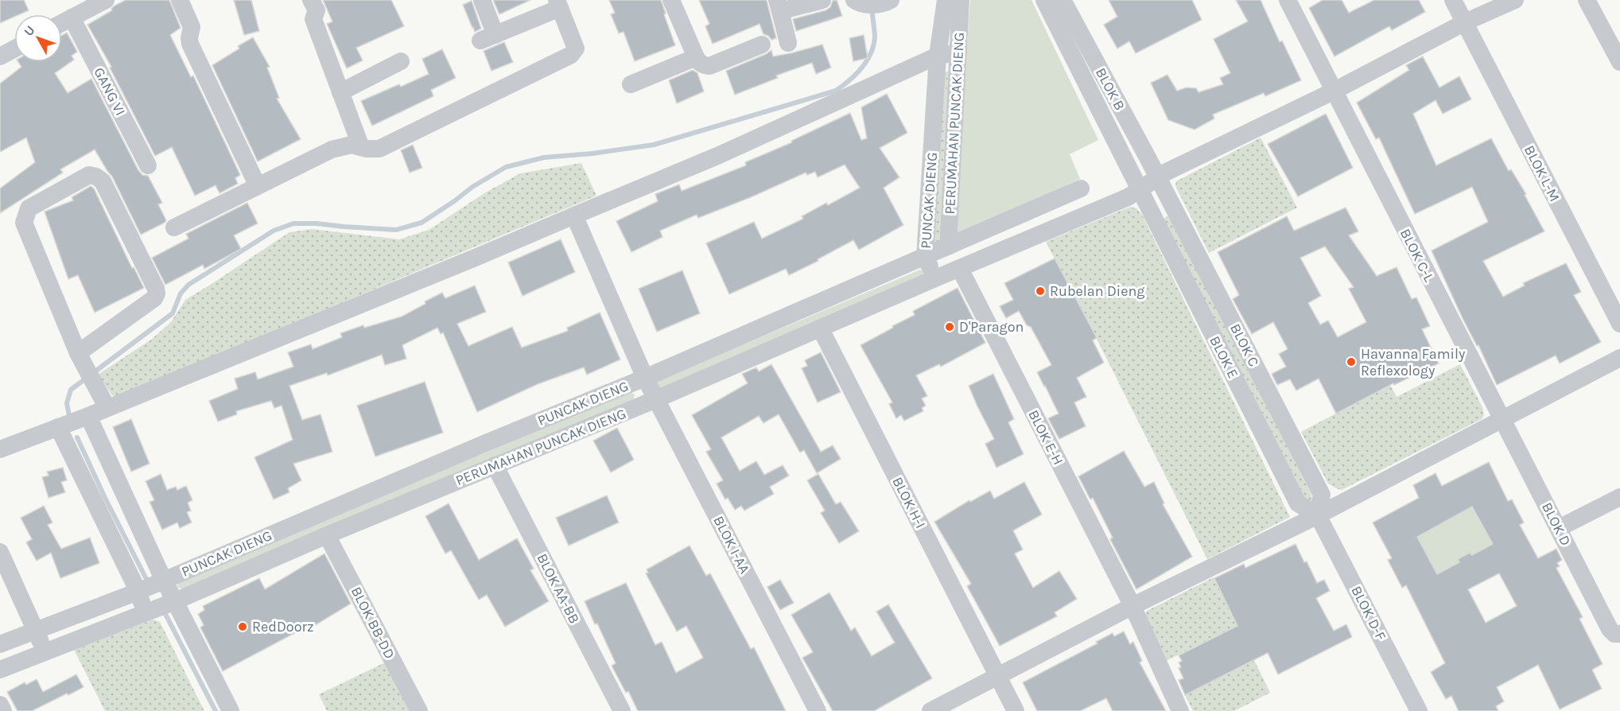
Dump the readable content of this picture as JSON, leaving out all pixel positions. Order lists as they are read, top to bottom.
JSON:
{
  "streets": {
    "street": [
      "BLOK B",
      "GANG VI",
      "PERUMAHAN PUNCAK DIENG",
      "BLOK L-M",
      "PUNCAK DIENG",
      "BLOK C-L",
      "BLOK C",
      "BLOK E",
      "BLOK E-H",
      "BLOK H-I",
      "BLOK D",
      "BLOK I-AA",
      "BLOK AA-BB",
      "BLOK D-F",
      "BLOK BB-DD"
    ]
  },
  "crossings": [
    ["BLOK B", "PERUMAHAN PUNCAK DIENG"],
    ["BLOK B", "BLOK C"],
    ["PERUMAHAN PUNCAK DIENG", "BLOK L-M"],
    ["PERUMAHAN PUNCAK DIENG", "BLOK C-L"],
    ["PERUMAHAN PUNCAK DIENG", "BLOK C"],
    ["PERUMAHAN PUNCAK DIENG", "BLOK E"],
    ["PERUMAHAN PUNCAK DIENG", "BLOK E-H"],
    ["PERUMAHAN PUNCAK DIENG", "BLOK H-I"],
    ["PERUMAHAN PUNCAK DIENG", "BLOK I-AA"],
    ["PERUMAHAN PUNCAK DIENG", "BLOK AA-BB"],
    ["PERUMAHAN PUNCAK DIENG", "BLOK BB-DD"],
    ["PUNCAK DIENG", "BLOK I-AA"],
    ["BLOK C-L", "BLOK D"],
    ["BLOK C", "BLOK E"],
    ["BLOK C", "BLOK D-F"],
    ["BLOK E", "BLOK D-F"]
  ],
  "places": [
    "Rubelan Dieng",
    "D'Paragon",
    "Havanna Family Reflexology",
    "RedDoorz"
  ],
  "north": "top left"
}
